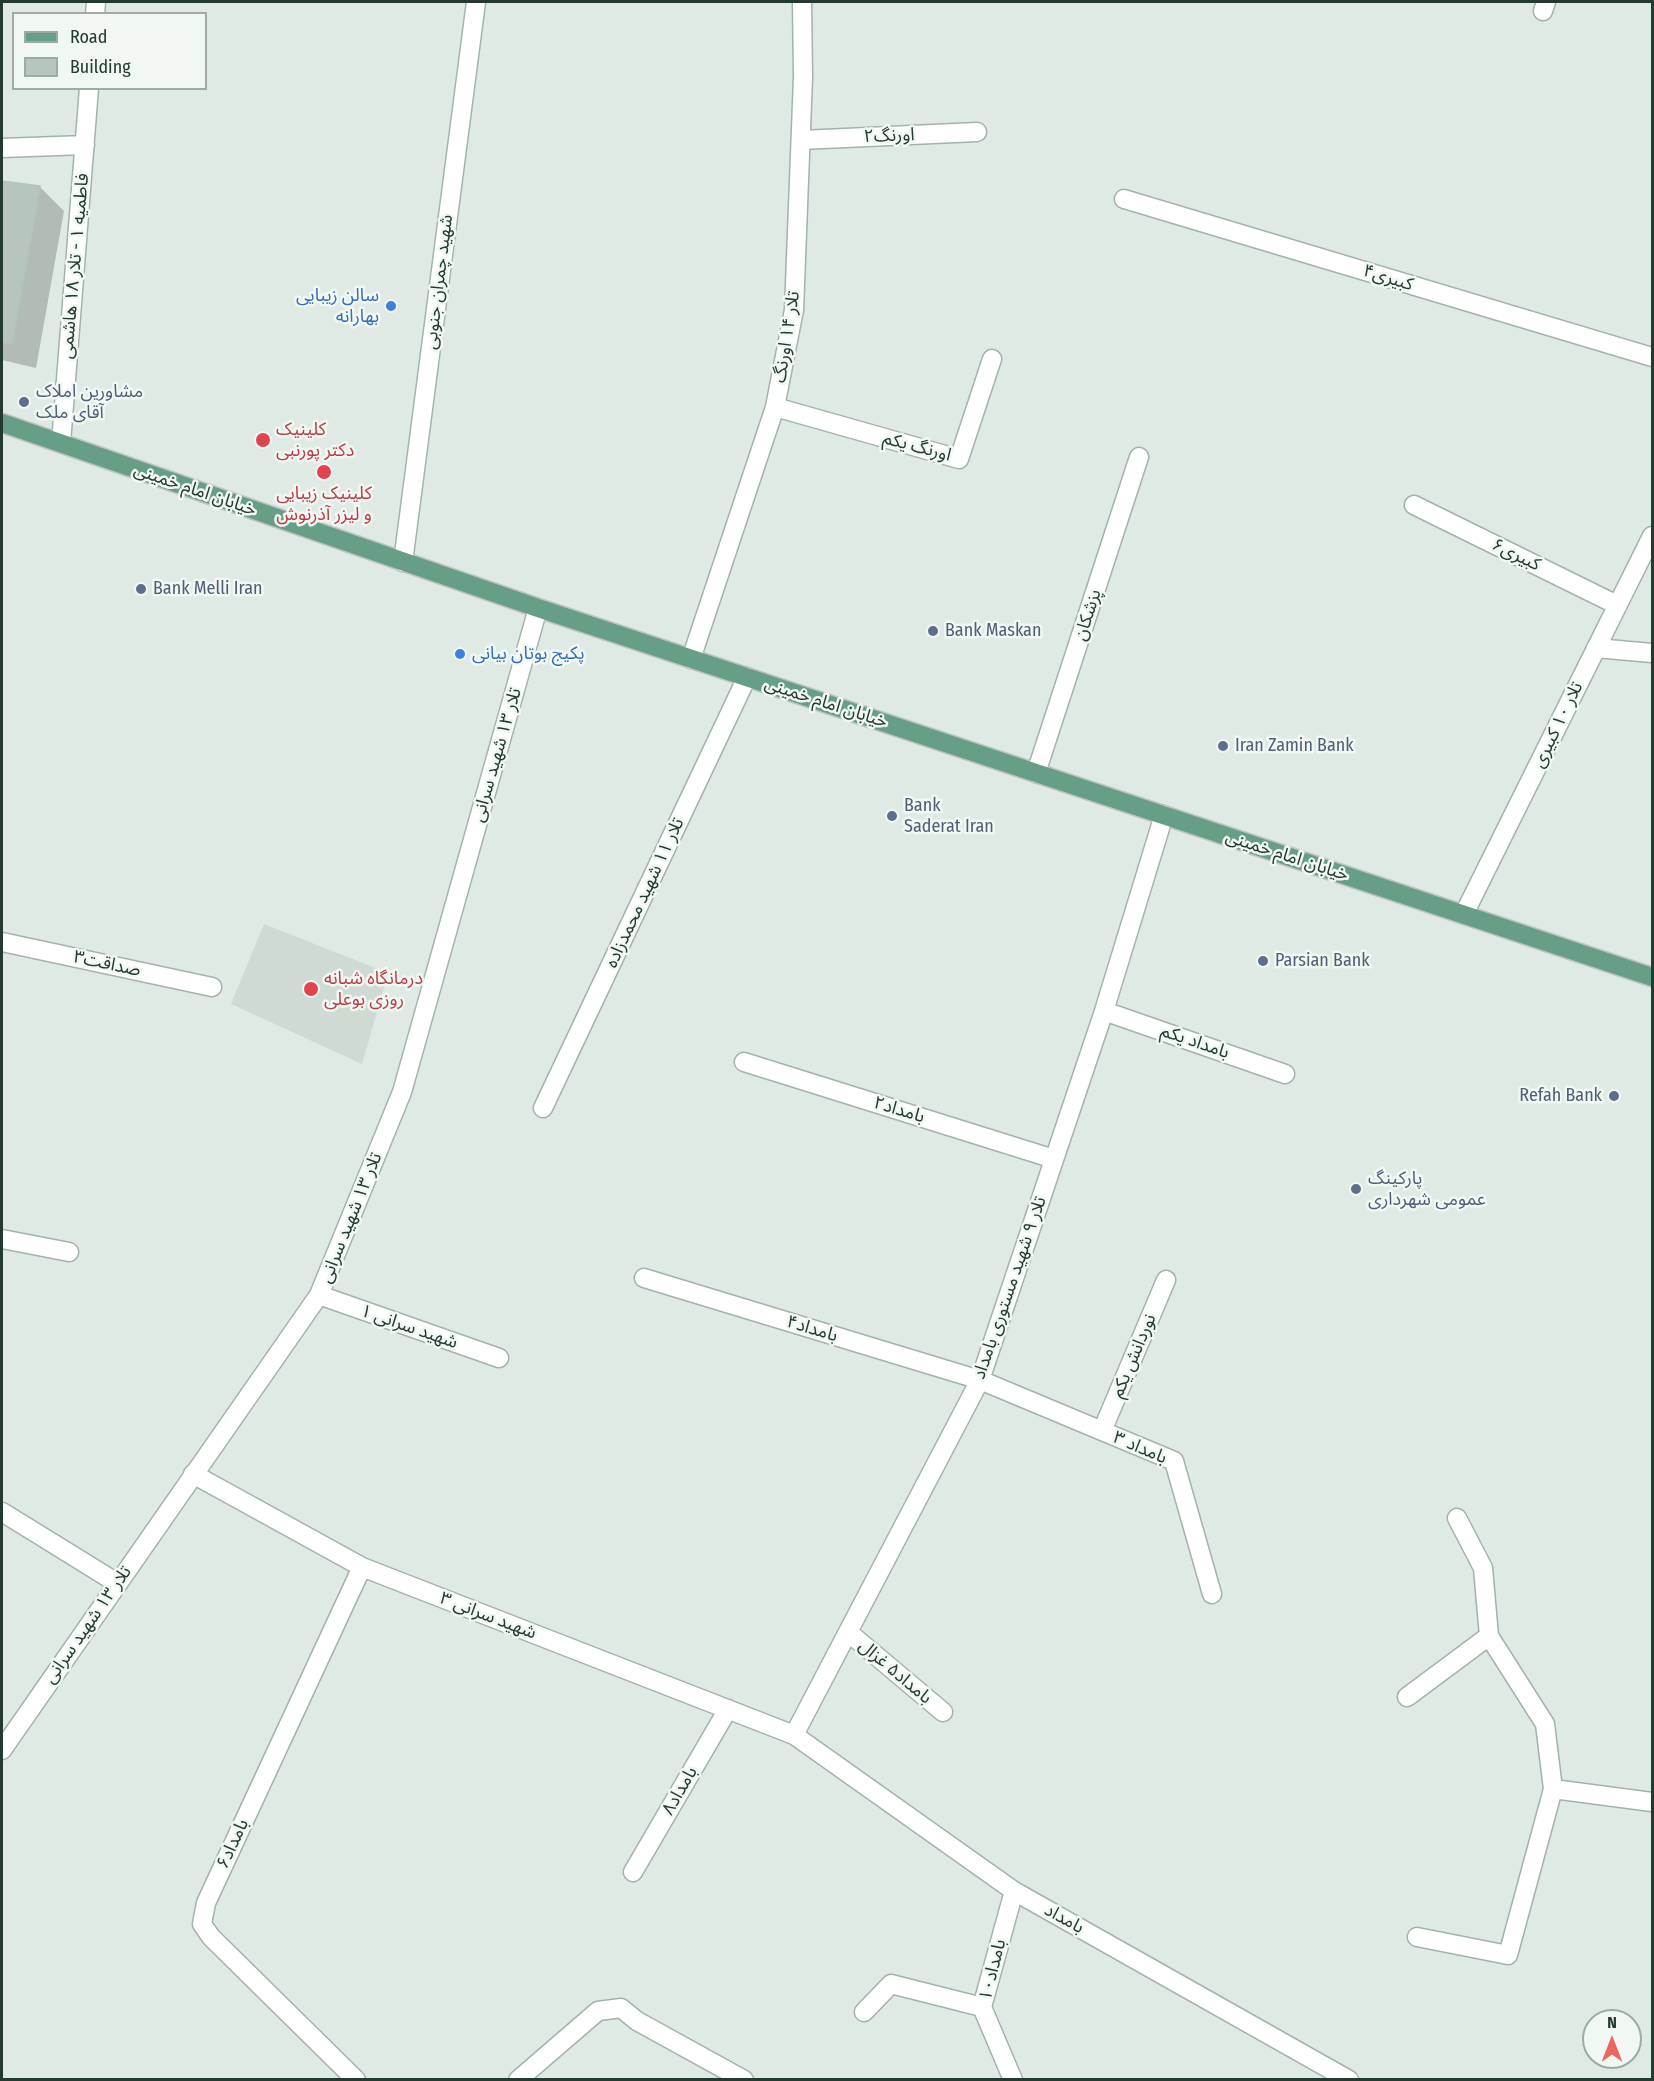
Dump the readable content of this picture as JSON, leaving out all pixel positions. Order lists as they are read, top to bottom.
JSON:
{
  "streets": {
    "main road": ["خیابان امام خمینی"],
    "street": [
      "اورنگ۲",
      "فاطمیه ۱ - تلار ۱۸ هاشمی",
      "کبیری۴",
      "شهید چمران جنوبی",
      "تلار ۱۴ اورنگ",
      "اورنگ یکم",
      "کبیری۶",
      "پزشکان",
      "تلار ۱۰ کبیری",
      "تلار ۱۳ شهید سرانی",
      "تلار ۱۱ شهید محمدزاده",
      "صداقت۳",
      "بامداد یکم",
      "بامداد۲",
      "تلار ۹ شهید مستوری بامداد",
      "شهید سرانی ۱",
      "بامداد۴",
      "نوردانش یکم",
      "بامداد ۳",
      "شهید سرانی ۳",
      "بامداد۵ غزال",
      "بامداد۸",
      "بامداد۶",
      "بامداد",
      "بامداد۱۰"
    ]
  },
  "crossings": [
    ["اورنگ۲", "تلار ۱۴ اورنگ"],
    ["فاطمیه ۱ - تلار ۱۸ هاشمی", "خیابان امام خمینی"],
    ["شهید چمران جنوبی", "خیابان امام خمینی"],
    ["تلار ۱۴ اورنگ", "اورنگ یکم"],
    ["تلار ۱۴ اورنگ", "خیابان امام خمینی"],
    ["خیابان امام خمینی", "پزشکان"],
    ["خیابان امام خمینی", "تلار ۱۰ کبیری"],
    ["خیابان امام خمینی", "تلار ۱۳ شهید سرانی"],
    ["خیابان امام خمینی", "تلار ۱۱ شهید محمدزاده"],
    ["خیابان امام خمینی", "تلار ۹ شهید مستوری بامداد"],
    ["کبیری۶", "تلار ۱۰ کبیری"],
    ["تلار ۱۳ شهید سرانی", "شهید سرانی ۱"],
    ["تلار ۱۳ شهید سرانی", "شهید سرانی ۳"],
    ["بامداد یکم", "تلار ۹ شهید مستوری بامداد"],
    ["بامداد۲", "تلار ۹ شهید مستوری بامداد"],
    ["تلار ۹ شهید مستوری بامداد", "بامداد۴"],
    ["تلار ۹ شهید مستوری بامداد", "بامداد ۳"],
    ["تلار ۹ شهید مستوری بامداد", "شهید سرانی ۳"],
    ["تلار ۹ شهید مستوری بامداد", "بامداد۵ غزال"],
    ["تلار ۹ شهید مستوری بامداد", "بامداد"],
    ["بامداد۴", "بامداد ۳"],
    ["نوردانش یکم", "بامداد ۳"],
    ["شهید سرانی ۳", "بامداد۸"],
    ["شهید سرانی ۳", "بامداد۶"],
    ["شهید سرانی ۳", "بامداد"],
    ["بامداد", "بامداد۱۰"]
  ],
  "places": [
    "سالن زیبایی بهارانه",
    "مشاورین املاک آقای ملک",
    "کلینیک دکتر پورنبی",
    "کلینیک زیبایی و لیزر آذرنوش",
    "Bank Melli Iran",
    "Bank Maskan",
    "پکیج بوتان بیانی",
    "Iran Zamin Bank",
    "Bank Saderat Iran",
    "Parsian Bank",
    "درمانگاه شبانه روزی بوعلی",
    "Refah Bank",
    "پارکینگ عمومی شهرداری"
  ],
  "legend": ["Road", "Building"],
  "north": "top"
}
